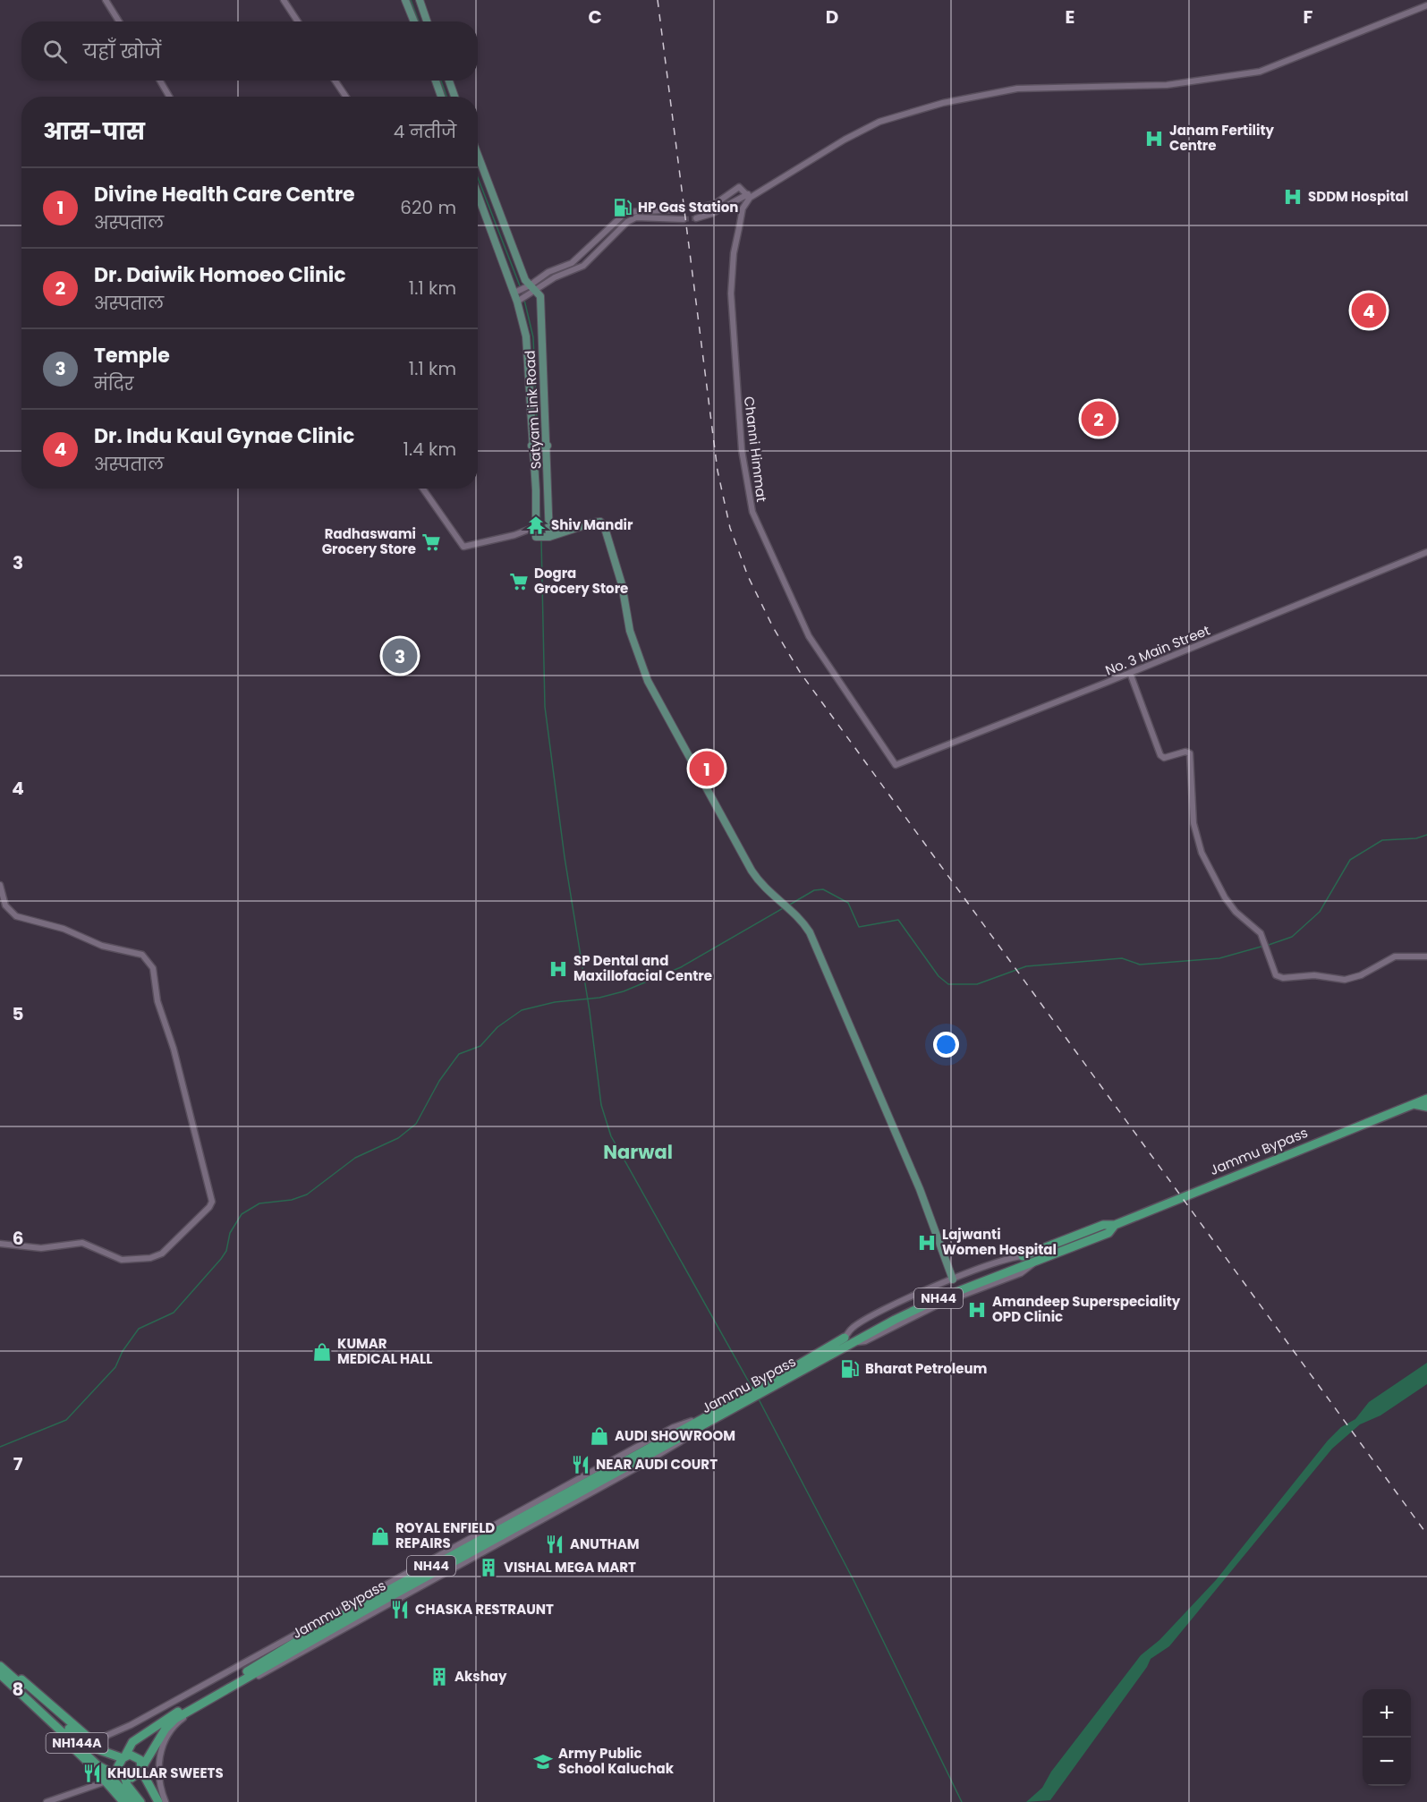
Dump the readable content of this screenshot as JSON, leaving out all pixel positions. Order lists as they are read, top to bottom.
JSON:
{
  "streets": {
    "highway": ["Jammu Bypass", "NH44", "NH144A"],
    "main road": ["Satyam Link Road"],
    "street": ["Channi Himmat", "No. 3 Main Street"]
  },
  "crossings": [
    ["Channi Himmat", "No. 3 Main Street"],
    ["Jammu Bypass", "NH144A"]
  ],
  "districts": ["Narwal"],
  "places": {
    "hospital": [
      "Janam Fertility Centre",
      "SDDM Hospital",
      "SP Dental and Maxillofacial Centre",
      "Lajwanti Women Hospital",
      "Amandeep Superspeciality OPD Clinic"
    ],
    "fuel station": ["HP Gas Station", "Bharat Petroleum"],
    "temple": ["Shiv Mandir"],
    "supermarket": ["Radhaswami Grocery Store", "Dogra Grocery Store"],
    "shop": ["KUMAR MEDICAL HALL", "AUDI SHOWROOM", "ROYAL ENFIELD REPAIRS"],
    "restaurant": [
      "NEAR AUDI COURT",
      "ANUTHAM",
      "CHASKA RESTRAUNT",
      "KHULLAR SWEETS"
    ],
    "building": ["VISHAL MEGA MART", "Akshay"],
    "school or university": ["Army Public School Kaluchak"]
  },
  "page": {
    "search": "यहाँ खोजें",
    "heading": ["आस-पास", "4 नतीजे"],
    "list": [
      {
        "mark": "1",
        "name": "Divine Health Care Centre",
        "note": "अस्पताल",
        "value": "620 m"
      },
      {
        "mark": "2",
        "name": "Dr. Daiwik Homoeo Clinic",
        "note": "अस्पताल",
        "value": "1.1 km"
      },
      {
        "mark": "3",
        "name": "Temple",
        "note": "मंदिर",
        "value": "1.1 km"
      },
      {
        "mark": "4",
        "name": "Dr. Indu Kaul Gynae Clinic",
        "note": "अस्पताल",
        "value": "1.4 km"
      }
    ],
    "pins": [
      "4",
      "2",
      "3",
      "1"
    ],
    "map_buttons": ["+", "−"]
  },
  "grid": {
    "columns": [
      "C",
      "D",
      "E",
      "F"
    ],
    "rows": [
      "3",
      "4",
      "5",
      "6",
      "7",
      "8"
    ]
  }
}
